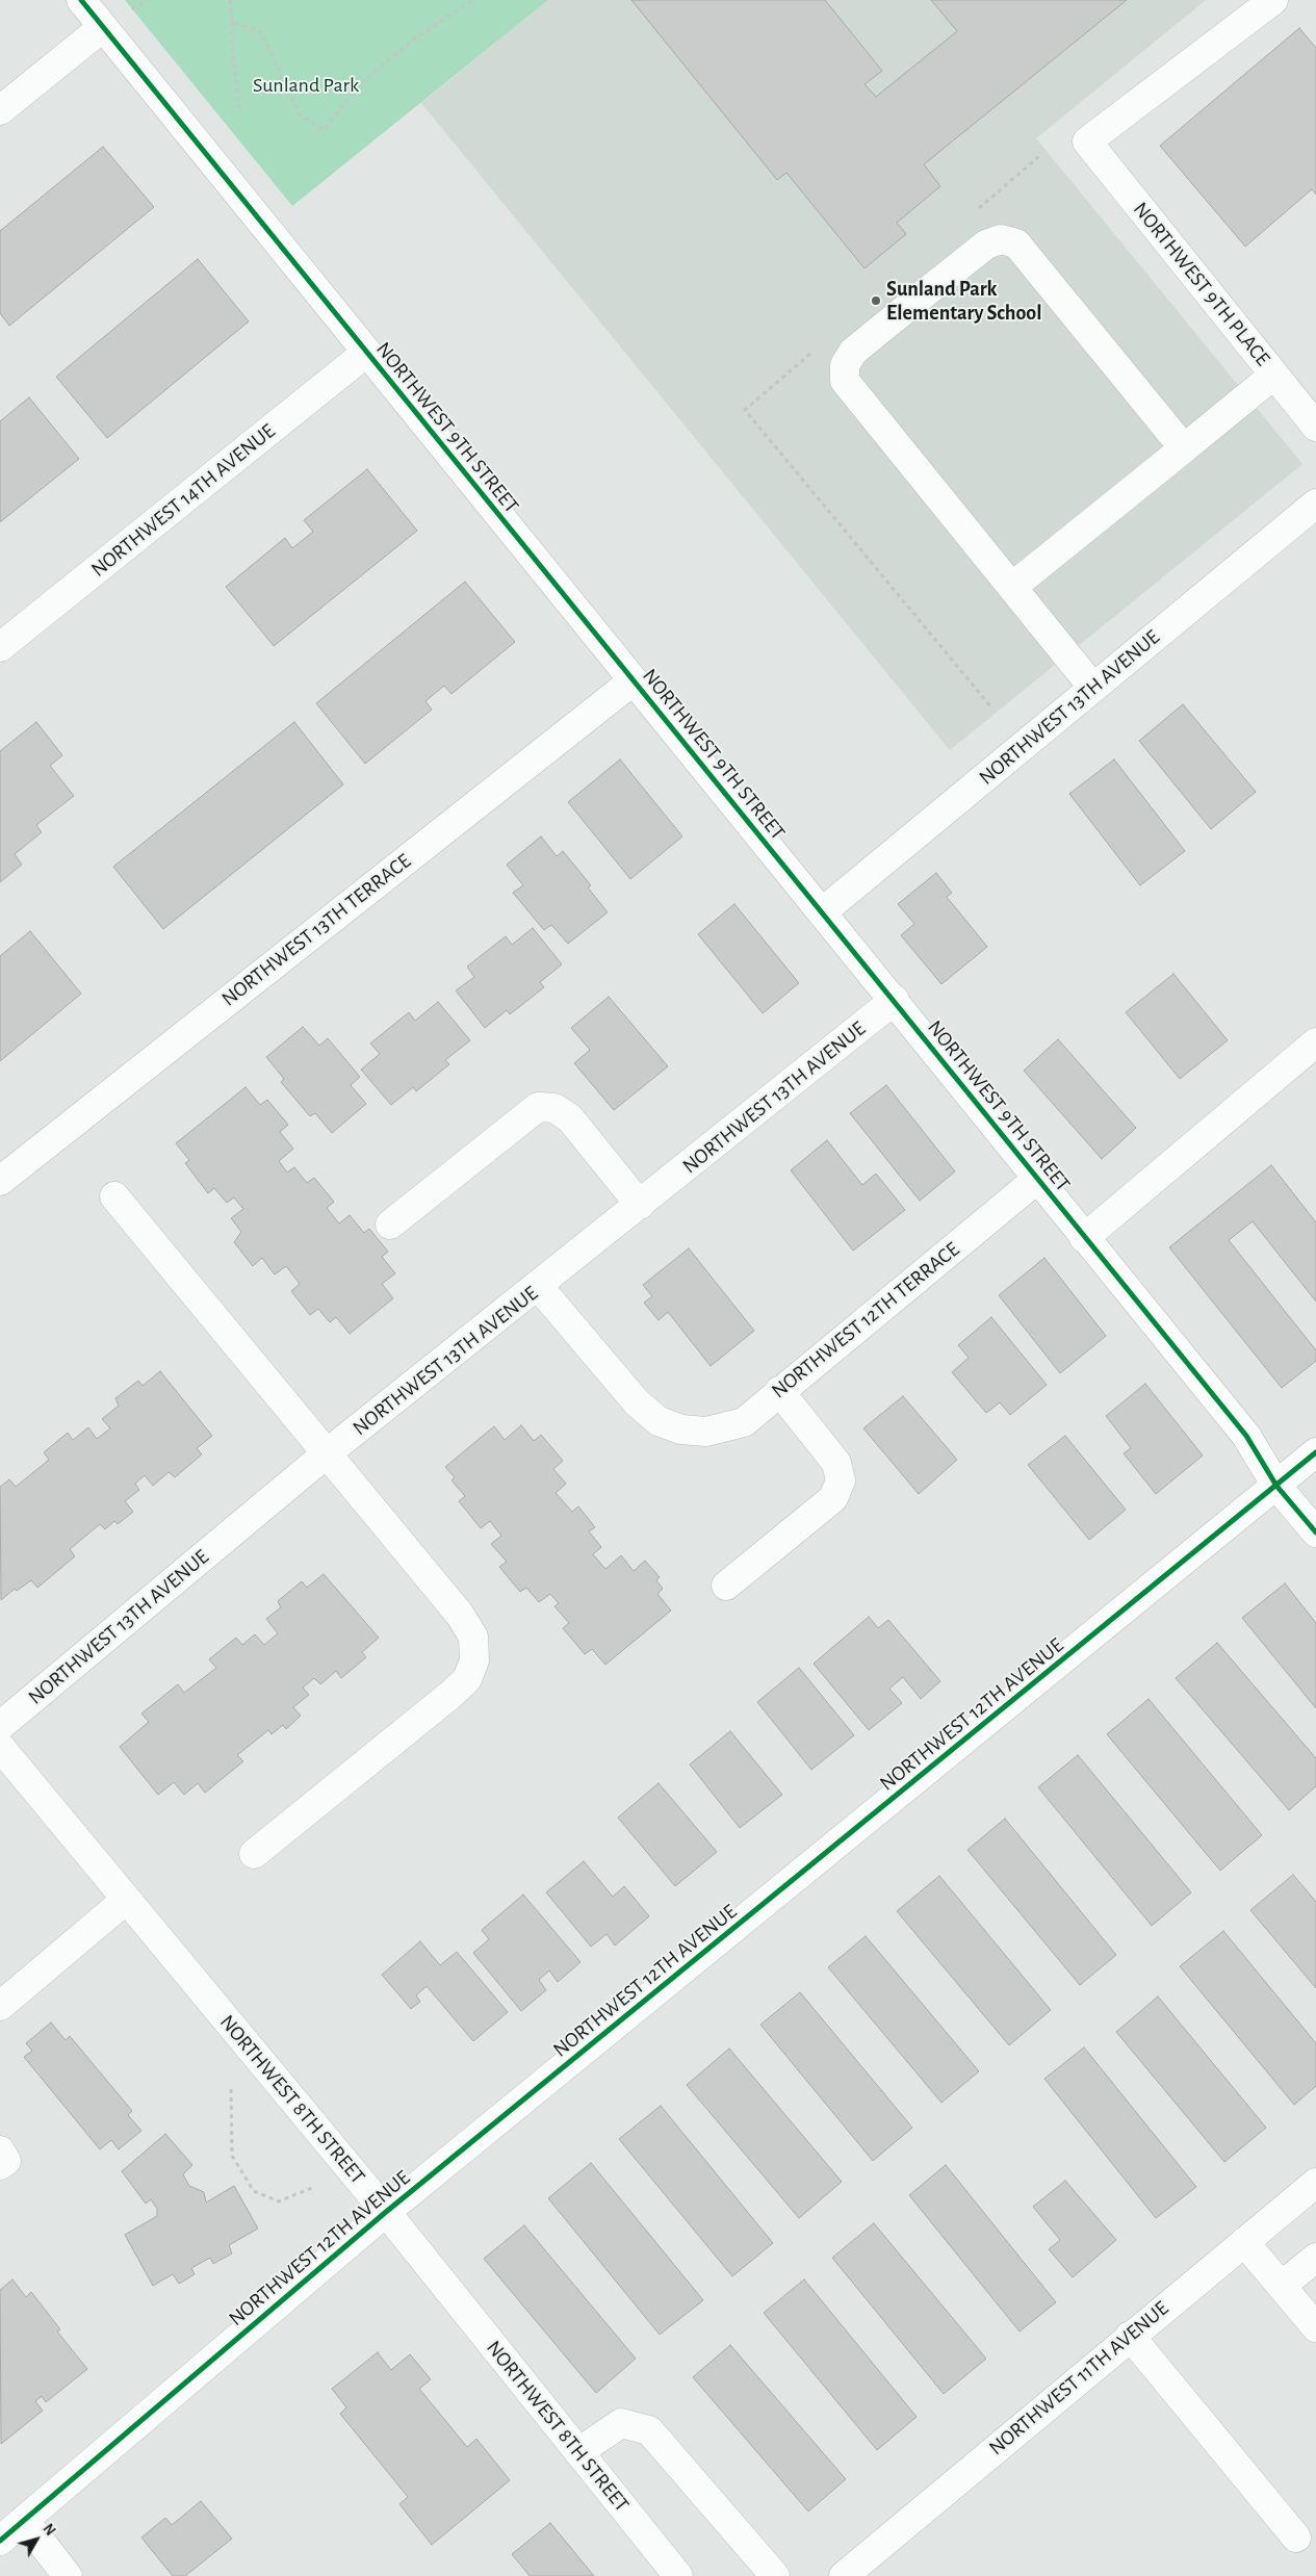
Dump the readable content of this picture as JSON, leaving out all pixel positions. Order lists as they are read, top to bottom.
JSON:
{
  "streets": {
    "street": [
      "NORTHWEST 9TH PLACE",
      "NORTHWEST 9TH STREET",
      "NORTHWEST 14TH AVENUE",
      "NORTHWEST 13TH AVENUE",
      "NORTHWEST 13TH TERRACE",
      "NORTHWEST 12TH TERRACE",
      "NORTHWEST 12TH AVENUE",
      "NORTHWEST 8TH STREET",
      "NORTHWEST 11TH AVENUE"
    ]
  },
  "crossings": [
    ["NORTHWEST 9TH STREET", "NORTHWEST 14TH AVENUE"],
    ["NORTHWEST 9TH STREET", "NORTHWEST 13TH AVENUE"],
    ["NORTHWEST 9TH STREET", "NORTHWEST 13TH TERRACE"],
    ["NORTHWEST 9TH STREET", "NORTHWEST 12TH TERRACE"],
    ["NORTHWEST 9TH STREET", "NORTHWEST 12TH AVENUE"],
    ["NORTHWEST 13TH AVENUE", "NORTHWEST 12TH TERRACE"],
    ["NORTHWEST 12TH AVENUE", "NORTHWEST 8TH STREET"]
  ],
  "parks": ["Sunland Park"],
  "places": ["Sunland Park Elementary School"],
  "north": "top right"
}
